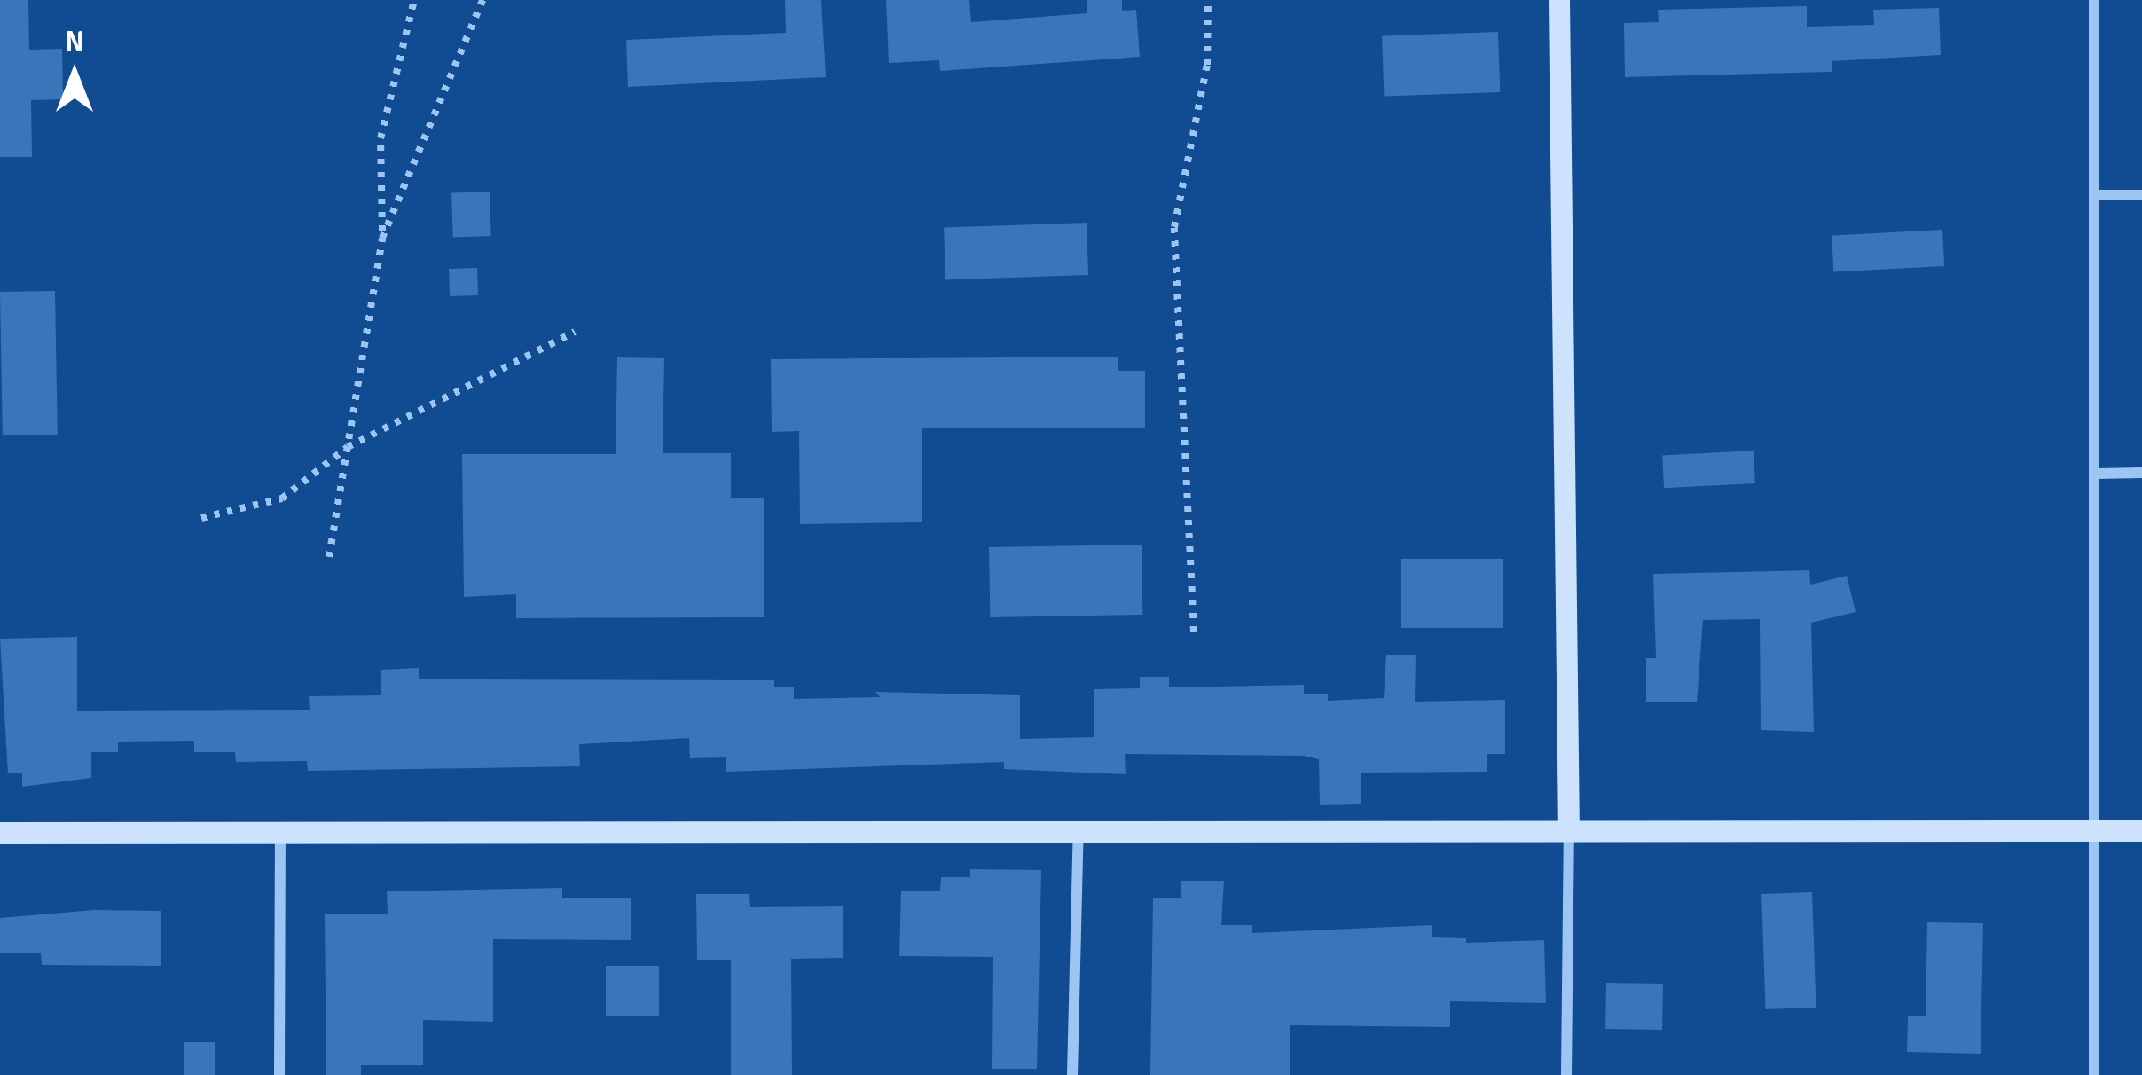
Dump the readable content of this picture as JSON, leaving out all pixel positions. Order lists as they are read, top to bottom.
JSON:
{
  "north": "top"
}
